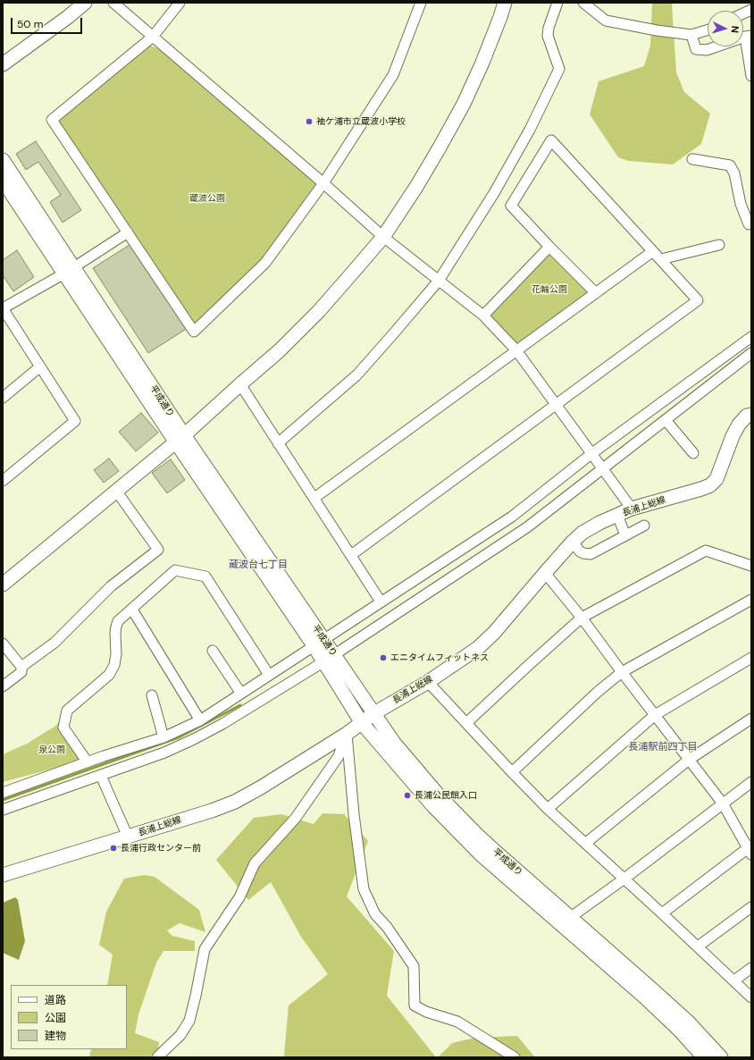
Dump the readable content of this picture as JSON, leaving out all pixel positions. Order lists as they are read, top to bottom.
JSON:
{
  "streets": {
    "street": ["平成通り", "長浦上総線"]
  },
  "crossings": [
    ["平成通り", "長浦上総線"]
  ],
  "districts": ["蔵波台七丁目", "長浦駅前四丁目"],
  "parks": ["蔵波公園", "花輪公園", "泉公園"],
  "places": [
    "袖ケ浦市立蔵波小学校",
    "エニタイムフィットネス",
    "長浦公民館入口",
    "長浦行政センター前"
  ],
  "legend": ["道路", "公園", "建物"],
  "scale_bar": "50 m",
  "north": "right"
}
